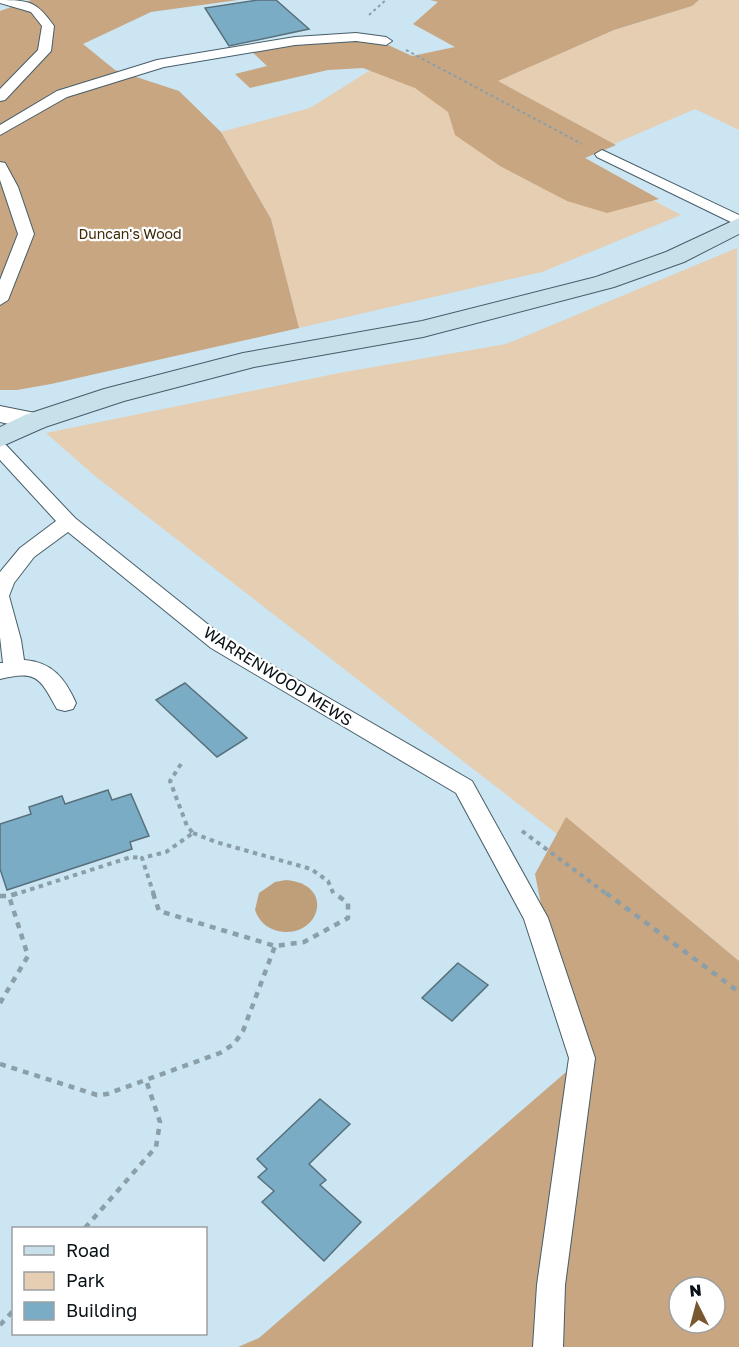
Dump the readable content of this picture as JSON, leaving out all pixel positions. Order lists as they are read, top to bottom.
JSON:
{
  "streets": {
    "lane": ["WARRENWOOD MEWS"]
  },
  "parks": ["Duncan's Wood"],
  "legend": ["Road", "Park", "Building"],
  "north": "top"
}
